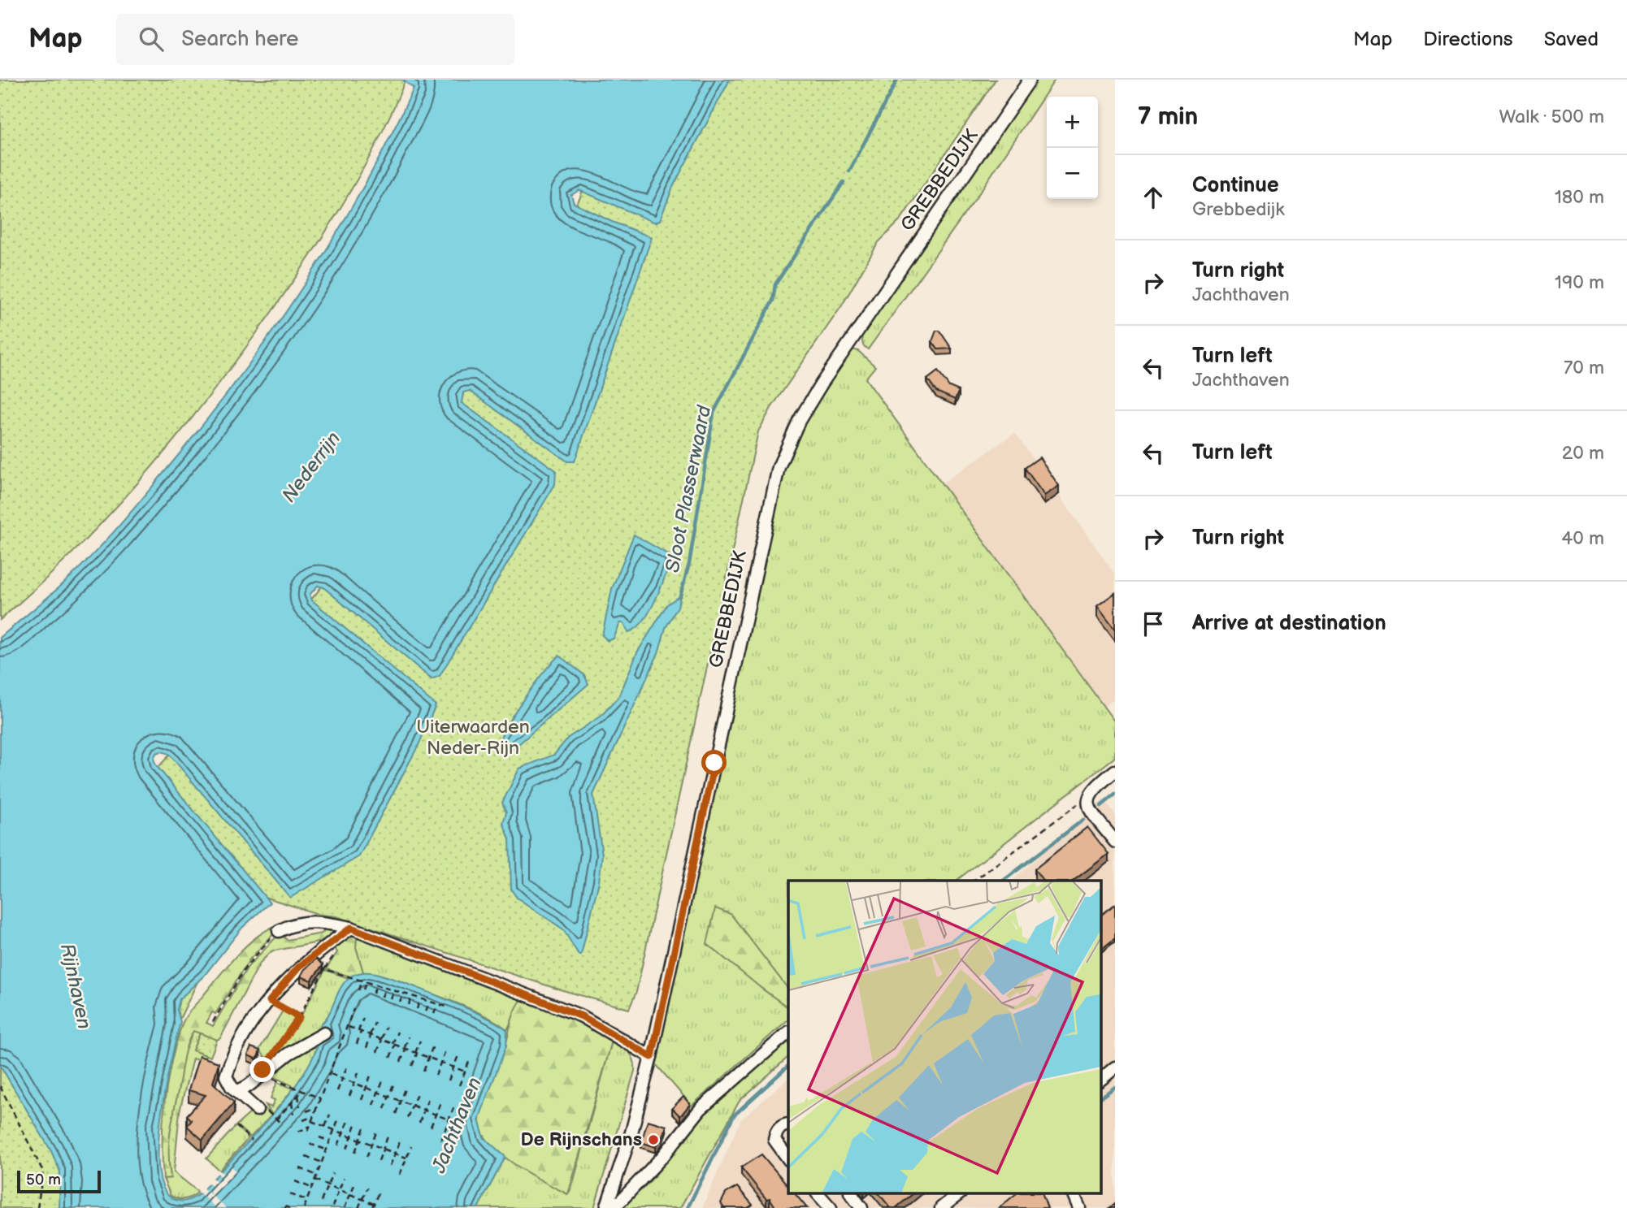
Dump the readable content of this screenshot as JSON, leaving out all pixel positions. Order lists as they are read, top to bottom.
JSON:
{
  "streets": {
    "street": ["GREBBEDIJK"]
  },
  "water": [
    "Nederrijn",
    "Sloot Plasserwaard",
    "Rijnhaven",
    "Jachthaven"
  ],
  "parks": ["Uiterwaarden Neder-Rijn"],
  "places": ["De Rijnschans"],
  "scale_bar": "50 m",
  "page": {
    "header": "Map",
    "search": "Search here",
    "nav": ["Map", "Directions", "Saved"],
    "heading": ["7 min", "Walk · 500 m"],
    "map_buttons": ["+", "−"],
    "list": [
      ["Continue", "Grebbedijk", "180 m"],
      ["Turn right", "Jachthaven", "190 m"],
      ["Turn left", "Jachthaven", "70 m"],
      ["Turn left", "20 m"],
      ["Turn right", "40 m"],
      "Arrive at destination"
    ],
    "scale": "50 m"
  }
}
